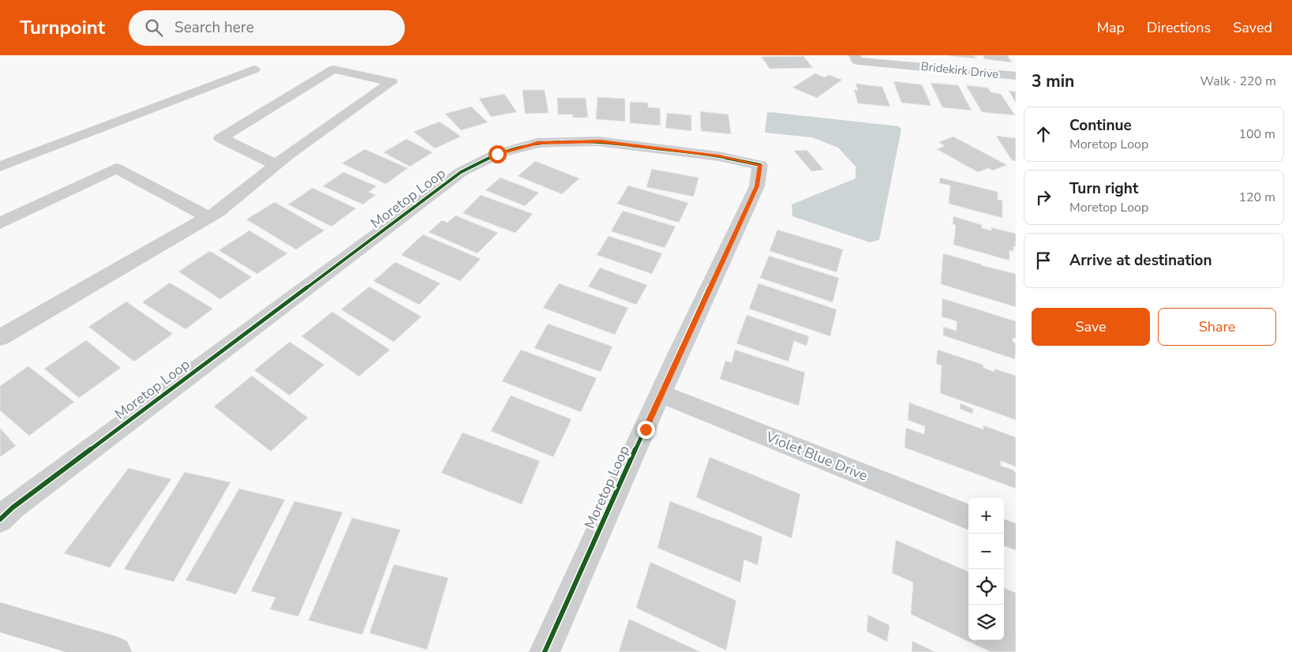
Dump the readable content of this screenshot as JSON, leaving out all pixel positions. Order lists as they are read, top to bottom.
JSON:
{
  "streets": {
    "street": ["Bridekirk Drive", "Moretop Loop", "Violet Blue Drive"]
  },
  "crossings": [
    ["Moretop Loop", "Violet Blue Drive"]
  ],
  "page": {
    "header": "Turnpoint",
    "search": "Search here",
    "nav": ["Map", "Directions", "Saved"],
    "heading": ["3 min", "Walk · 220 m"],
    "list": [
      ["Continue", "Moretop Loop", "100 m"],
      ["Turn right", "Moretop Loop", "120 m"],
      "Arrive at destination"
    ],
    "buttons": ["Save", "Share"],
    "map_buttons": ["+", "−"]
  }
}
